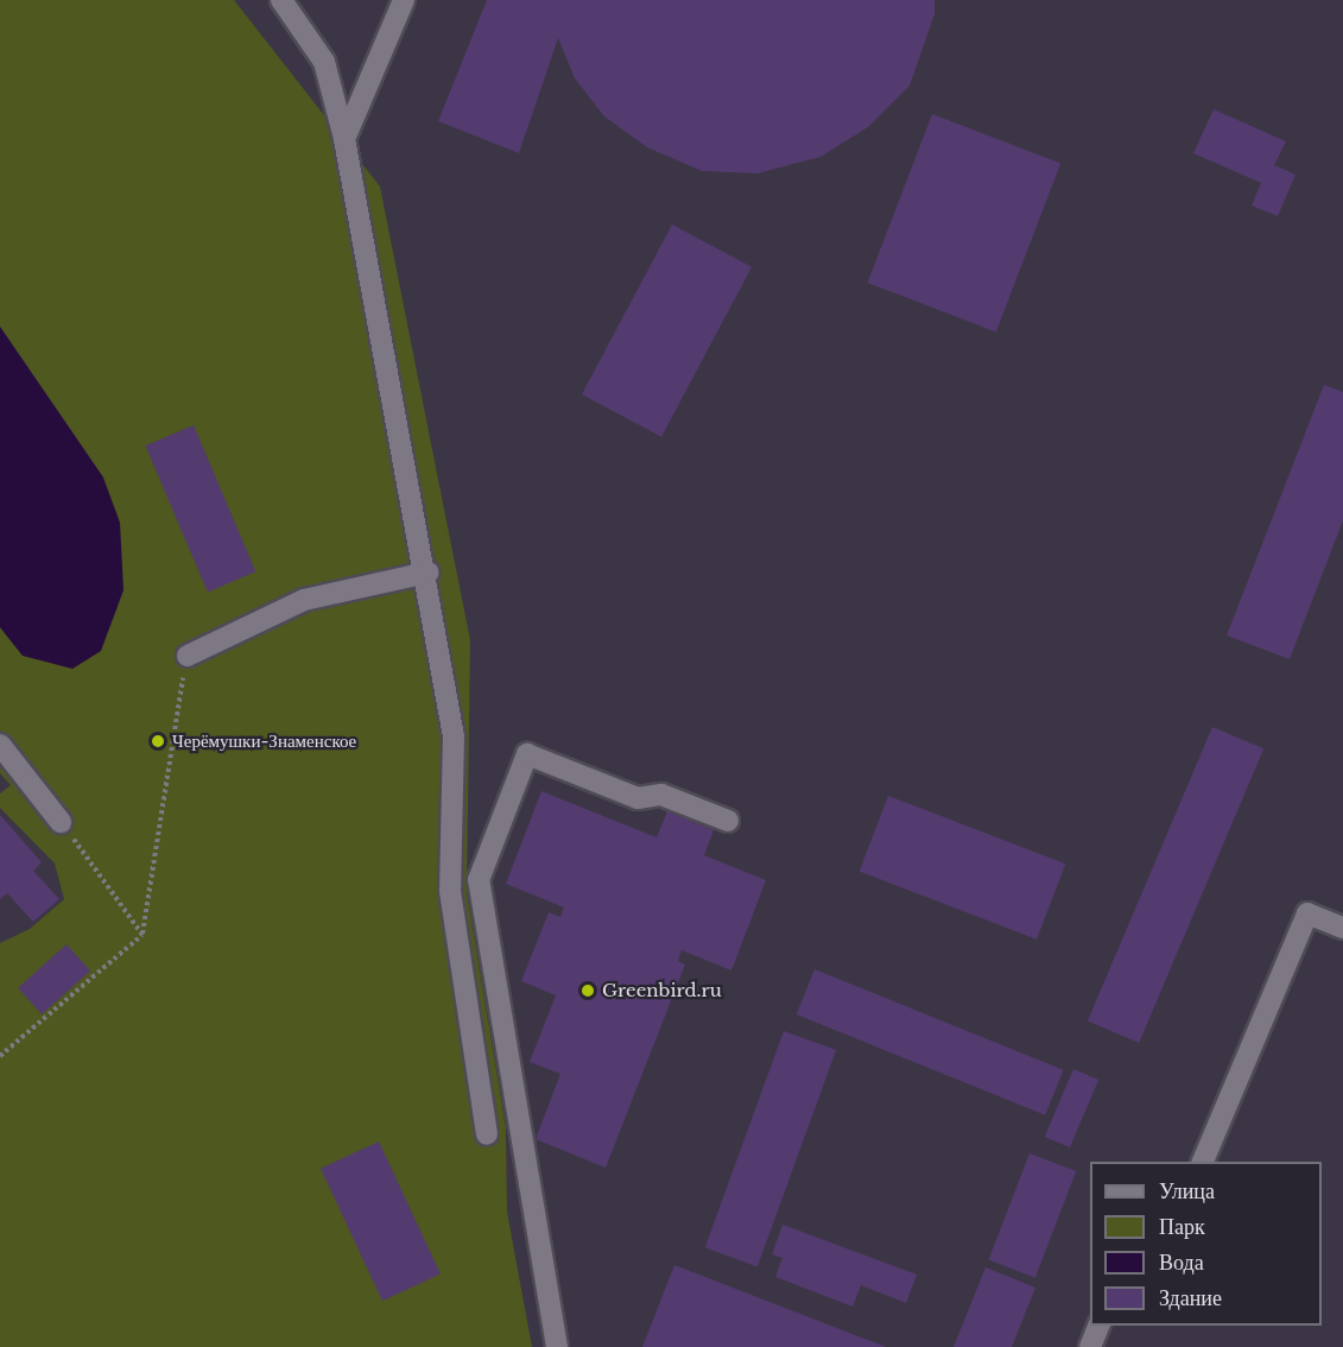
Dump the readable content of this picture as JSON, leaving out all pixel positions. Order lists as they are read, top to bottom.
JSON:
{
  "places": ["Черёмушки-Знаменское", "Greenbird.ru"],
  "legend": [
    "Улица",
    "Парк",
    "Вода",
    "Здание"
  ]
}
